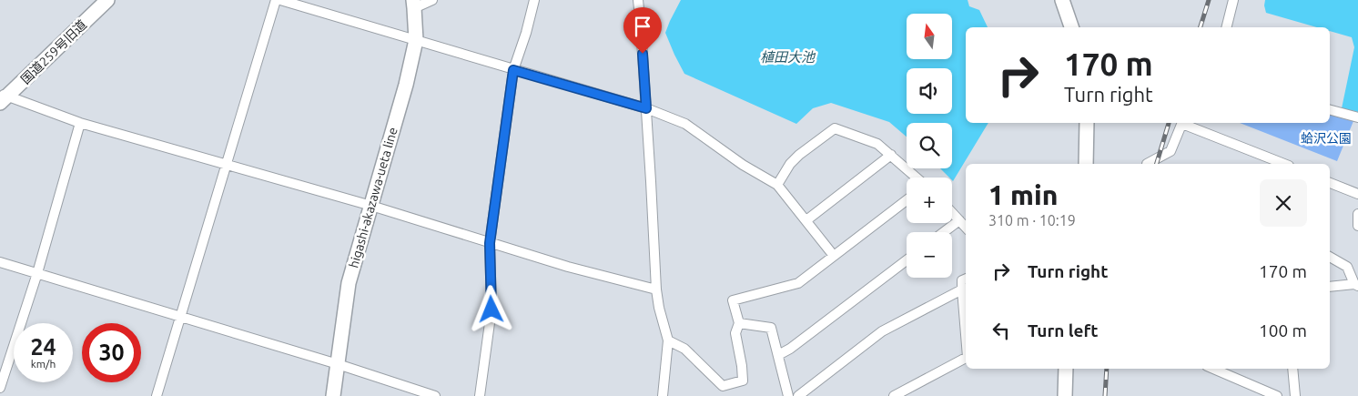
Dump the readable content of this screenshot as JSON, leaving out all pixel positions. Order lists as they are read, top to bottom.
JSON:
{
  "streets": {
    "main road": ["国道259号旧道", "higashi-akazawa-ueta line"]
  },
  "water": ["植田大池"],
  "parks": ["蛤沢公園"],
  "north": "top",
  "page": {
    "map_buttons": ["+", "−"],
    "turn": ["170 m", "Turn right"],
    "heading": ["1 min", "310 m · 10:19"],
    "list": [
      {
        "name": "Turn right",
        "value": "170 m"
      },
      {
        "name": "Turn left",
        "value": "100 m"
      }
    ],
    "speed": "24 km/h",
    "limit": "30"
  }
}
